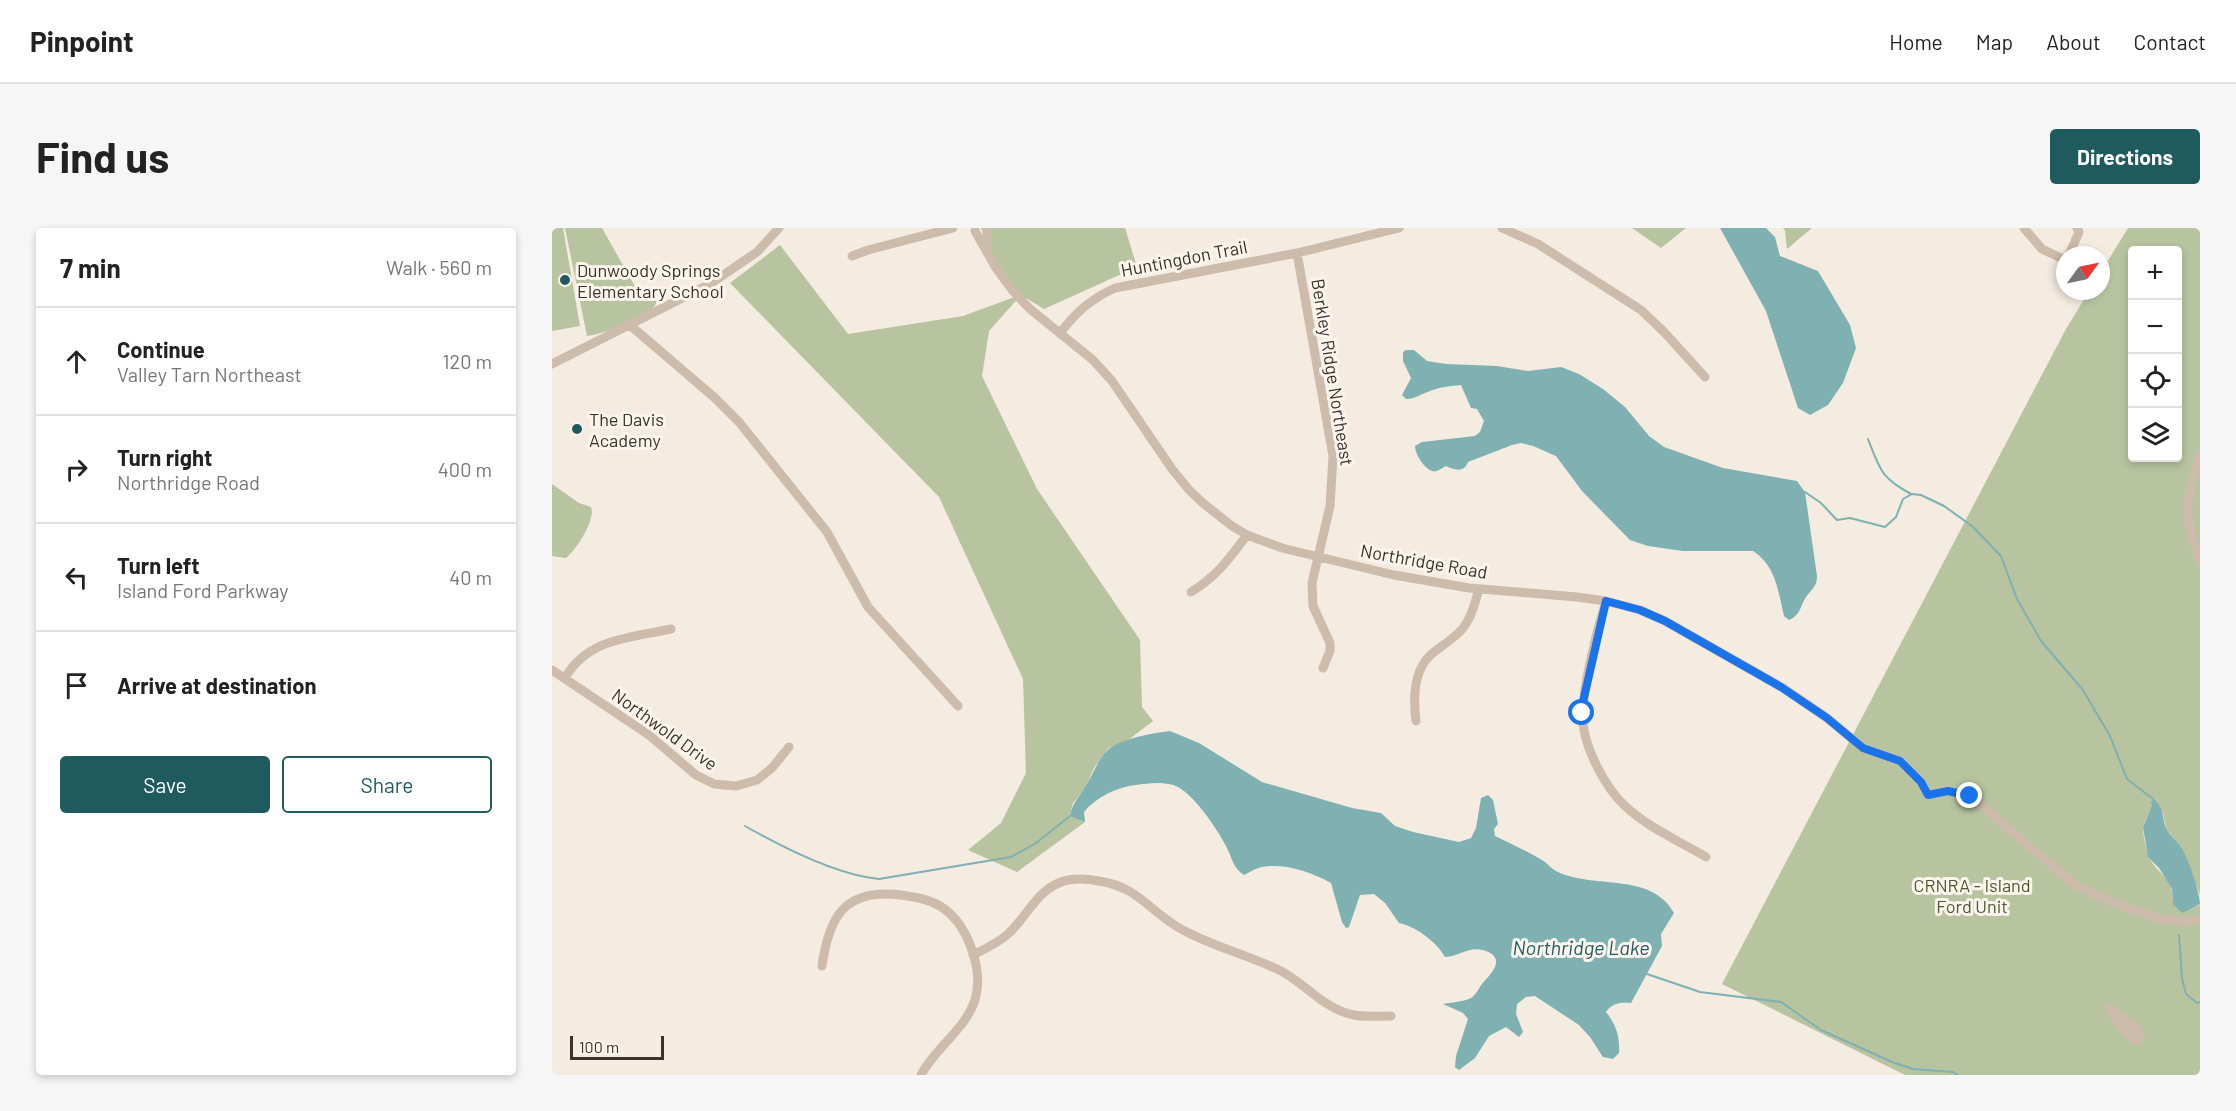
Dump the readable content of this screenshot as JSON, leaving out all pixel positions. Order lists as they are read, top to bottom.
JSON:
{
  "streets": {
    "street": [
      "Huntingdon Trail",
      "Berkley Ridge Northeast",
      "Northridge Road",
      "Northwold Drive"
    ]
  },
  "crossings": [
    ["Huntingdon Trail", "Berkley Ridge Northeast"],
    ["Huntingdon Trail", "Northridge Road"],
    ["Berkley Ridge Northeast", "Northridge Road"]
  ],
  "water": ["Northridge Lake"],
  "parks": ["CRNRA - Island Ford Unit"],
  "places": ["Dunwoody Springs Elementary School", "The Davis Academy"],
  "scale_bar": "100 m",
  "north": "top right",
  "page": {
    "header": "Pinpoint",
    "nav": [
      "Home",
      "Map",
      "About",
      "Contact"
    ],
    "buttons": [
      "Directions",
      ["Save", "Share"]
    ],
    "title": "Find us",
    "heading": ["7 min", "Walk · 560 m"],
    "map_buttons": ["+", "−"],
    "list": [
      ["Continue", "Valley Tarn Northeast", "120 m"],
      ["Turn right", "Northridge Road", "400 m"],
      ["Turn left", "Island Ford Parkway", "40 m"],
      "Arrive at destination"
    ],
    "scale": "100 m"
  }
}
